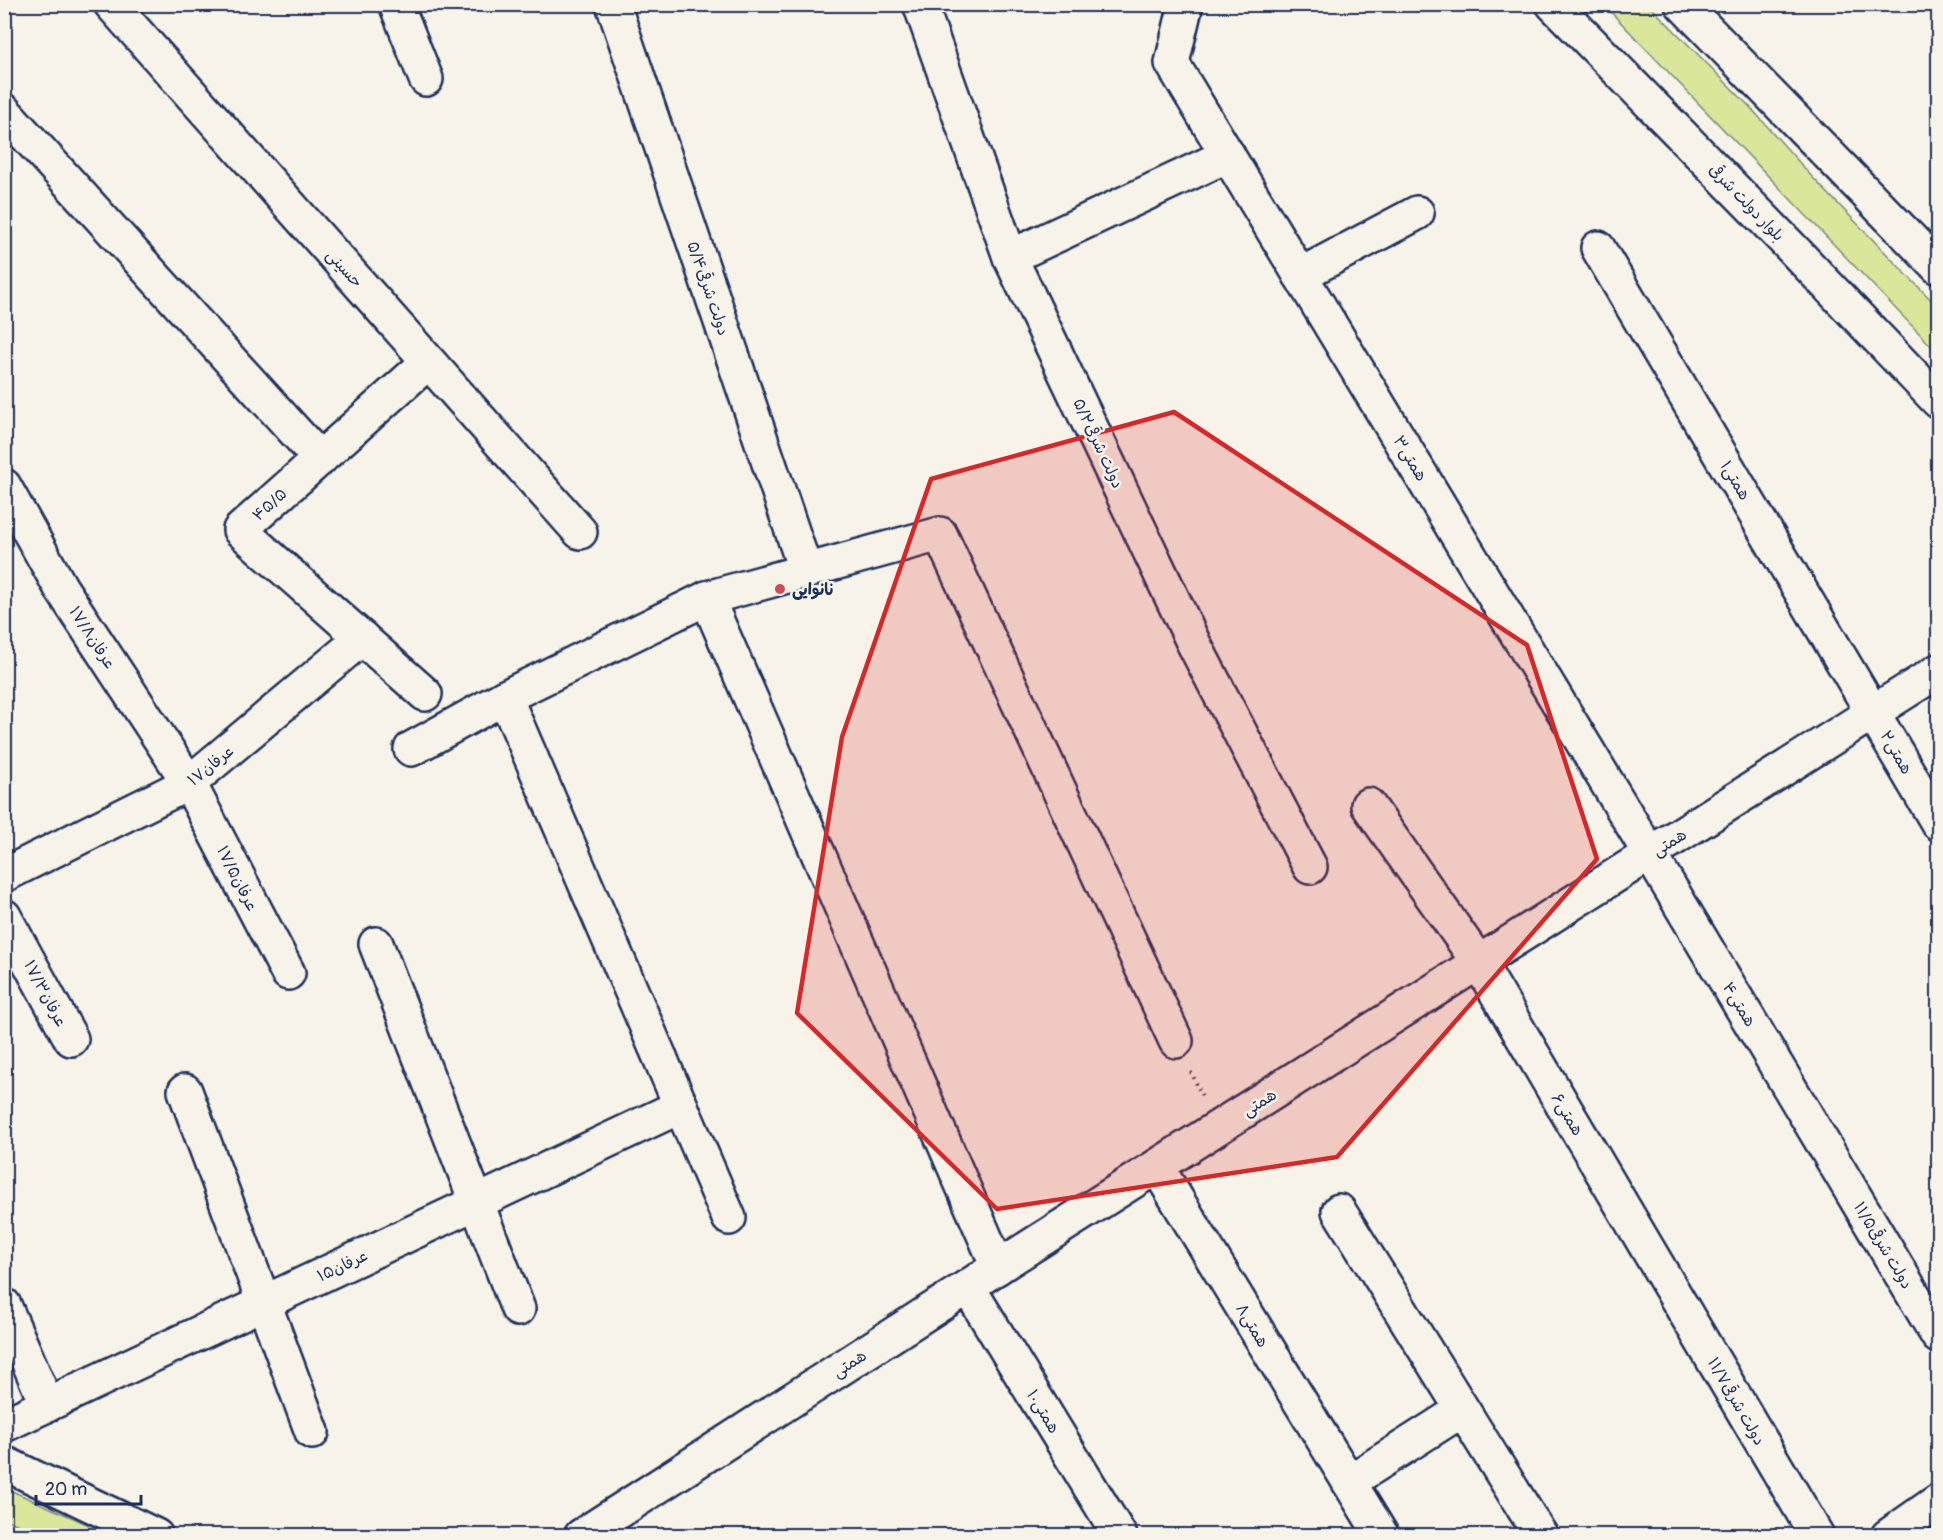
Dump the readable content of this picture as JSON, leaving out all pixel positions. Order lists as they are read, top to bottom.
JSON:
{
  "streets": {
    "street": [
      "بلوار دولت شرقی",
      "حسینی",
      "۵/۴دولت شرقی",
      "۵/۲دولت شرقی",
      "۳همتی",
      "۱همتی",
      "۴۵/۵",
      "۱۷/۸عرفان",
      "۲همتی",
      "۱۷عرفان",
      "همتی",
      "۱۷/۵عرفان",
      "۱۷/۳عرفان",
      "۴همتی",
      "۶همتی",
      "۱۱/۵دولت شرقی",
      "۱۵عرفان",
      "همتی۸",
      "۱۱/۷دولت شرقی",
      "۱۰همتی"
    ]
  },
  "crossings": [
    ["حسینی", "۴۵/۵"],
    ["۳همتی", "همتی"],
    ["۳همتی", "۴همتی"],
    ["۱همتی", "۲همتی"],
    ["۱همتی", "همتی"],
    ["۴۵/۵", "۱۷عرفان"],
    ["۱۷/۸عرفان", "۱۷عرفان"],
    ["۱۷/۸عرفان", "۱۷/۵عرفان"],
    ["۲همتی", "همتی"],
    ["۱۷عرفان", "۱۷/۵عرفان"],
    ["همتی", "۴همتی"],
    ["همتی", "۶همتی"],
    ["همتی", "همتی۸"],
    ["همتی", "۱۰همتی"],
    ["۴همتی", "۱۱/۵دولت شرقی"],
    ["۶همتی", "۱۱/۷دولت شرقی"]
  ],
  "places": ["نانوایی"],
  "scale_bar": "20 m"
}
